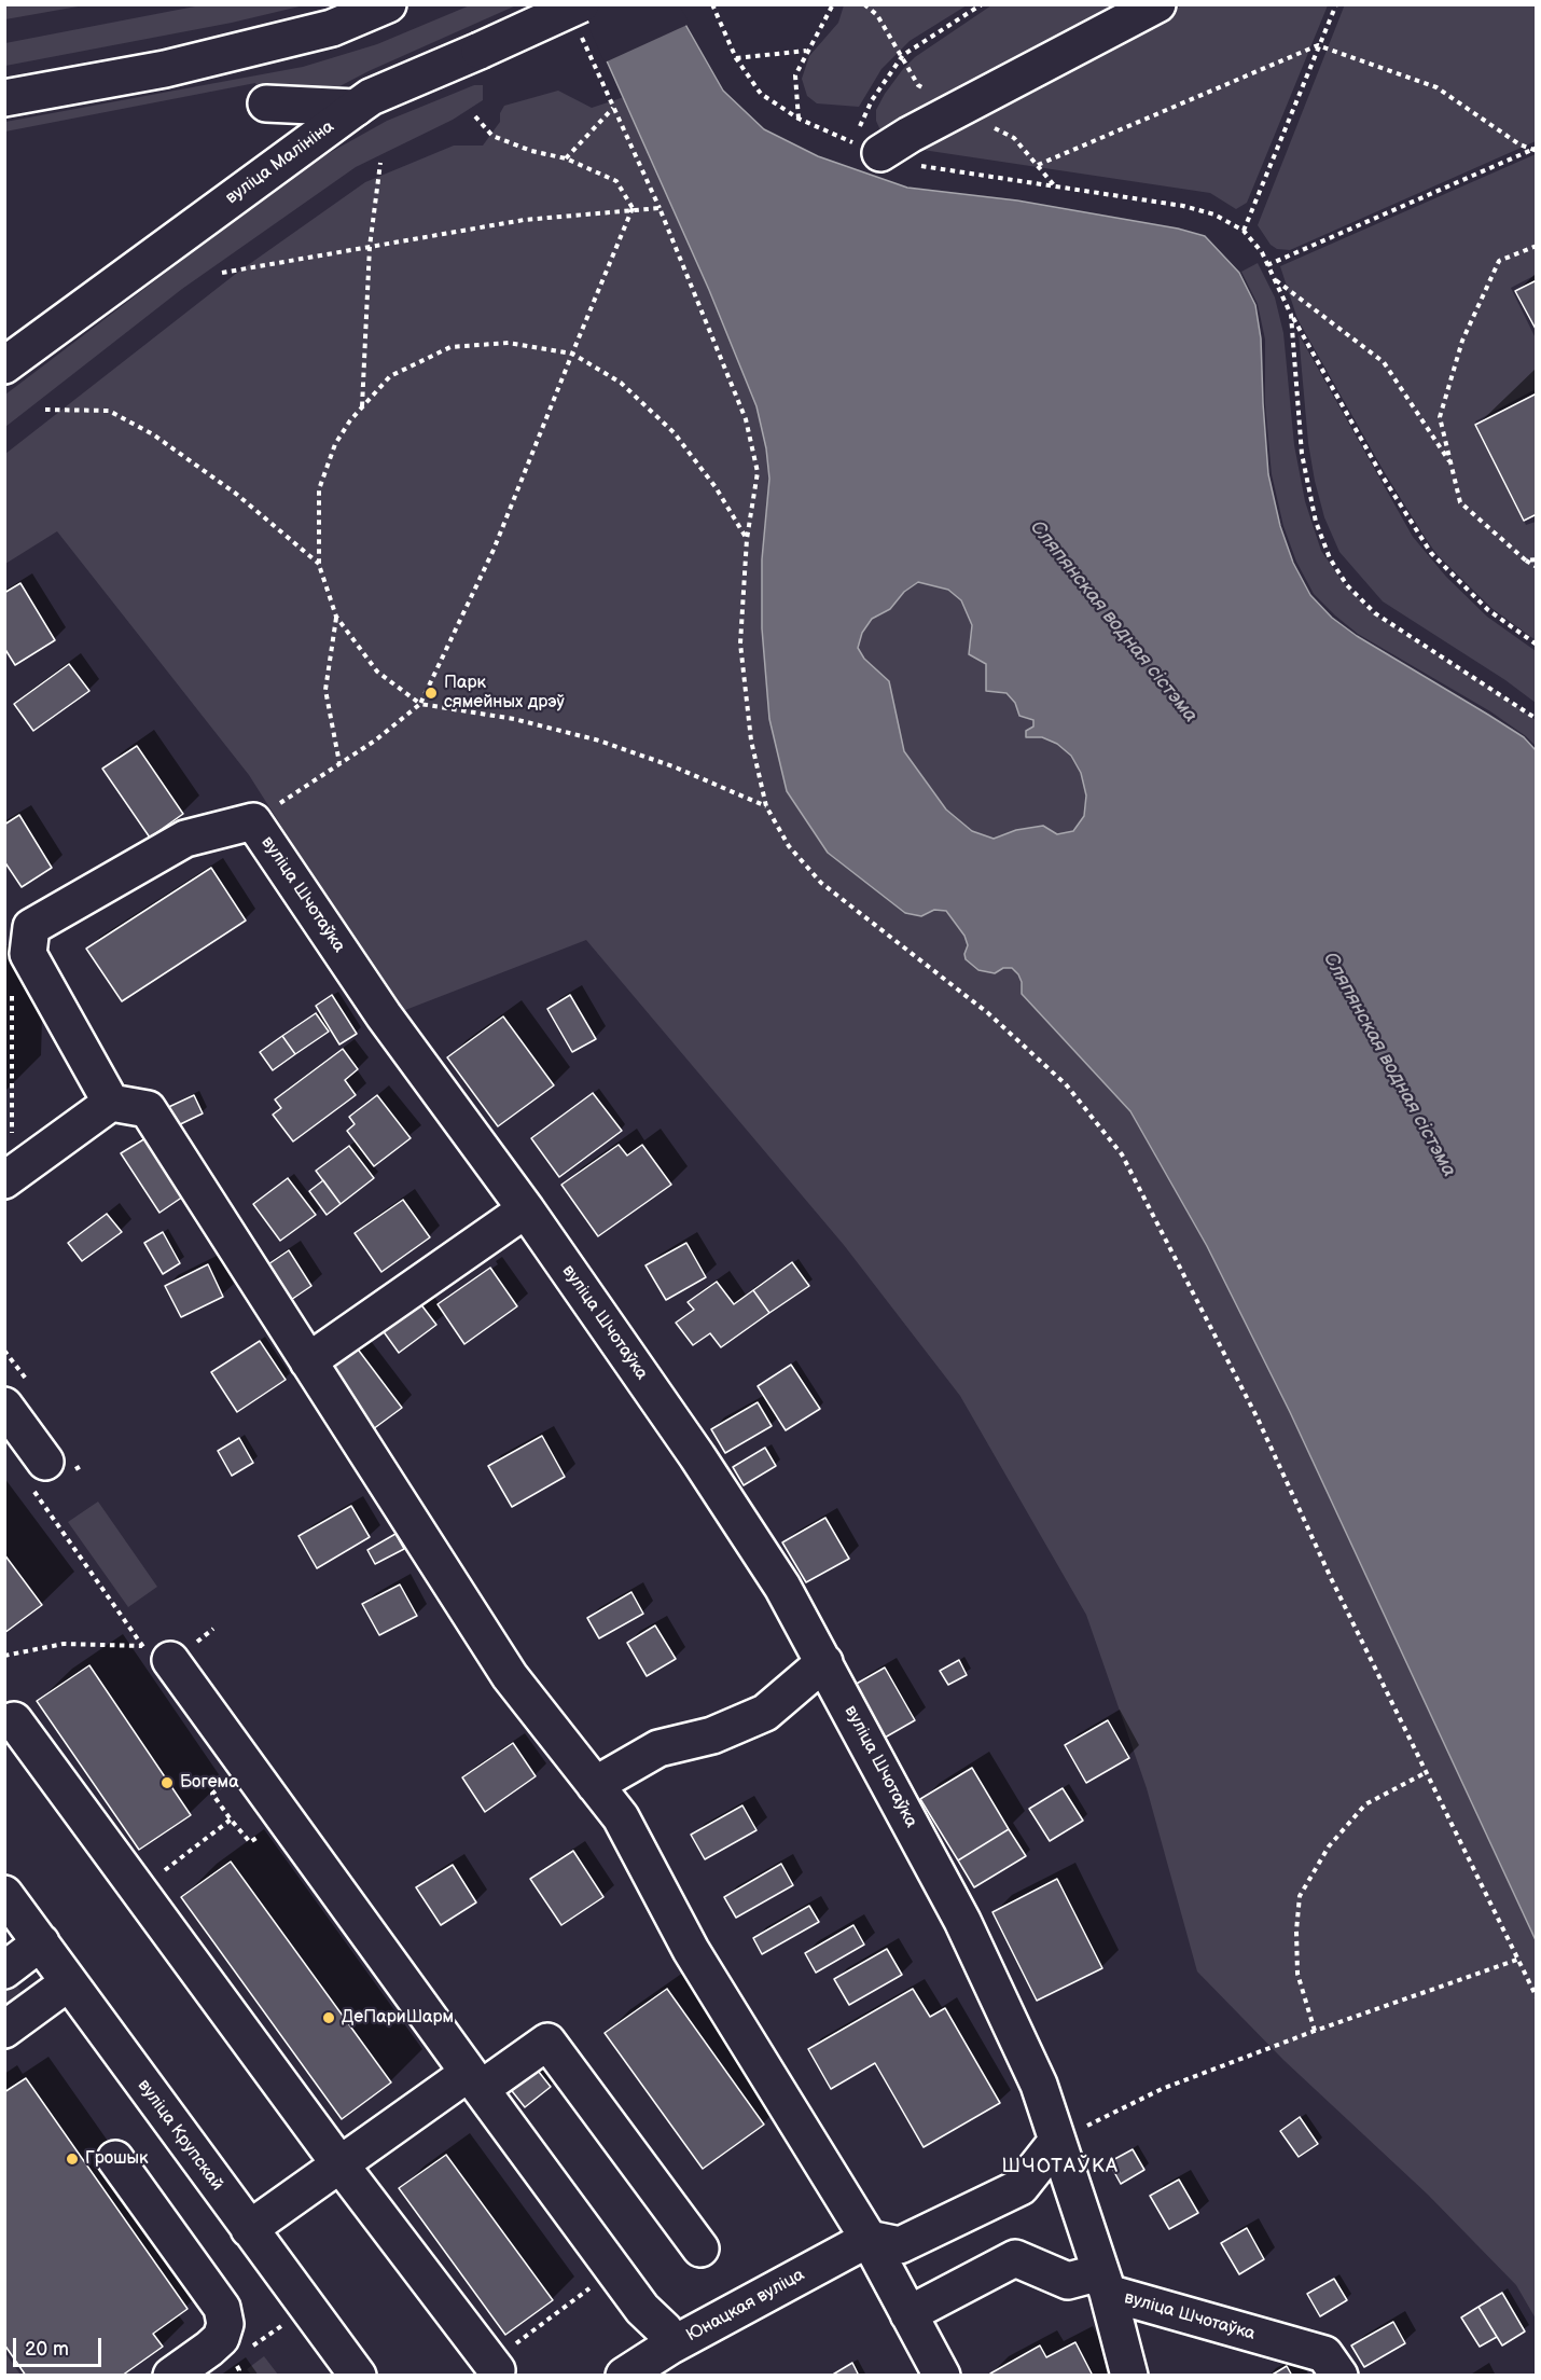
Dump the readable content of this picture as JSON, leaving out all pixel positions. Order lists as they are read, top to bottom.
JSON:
{
  "streets": {
    "street": [
      "вуліца Малініна",
      "вуліца Шчотаўка",
      "вуліца Крупскай",
      "Юнацкая вуліца"
    ]
  },
  "districts": ["ШЧОТАЎКА"],
  "water": ["Сляпянская водная сістэма"],
  "places": [
    "Парк сямейных дрэў",
    "Богема",
    "ДеПариШарм",
    "Грошык"
  ],
  "scale_bar": "20 m"
}
